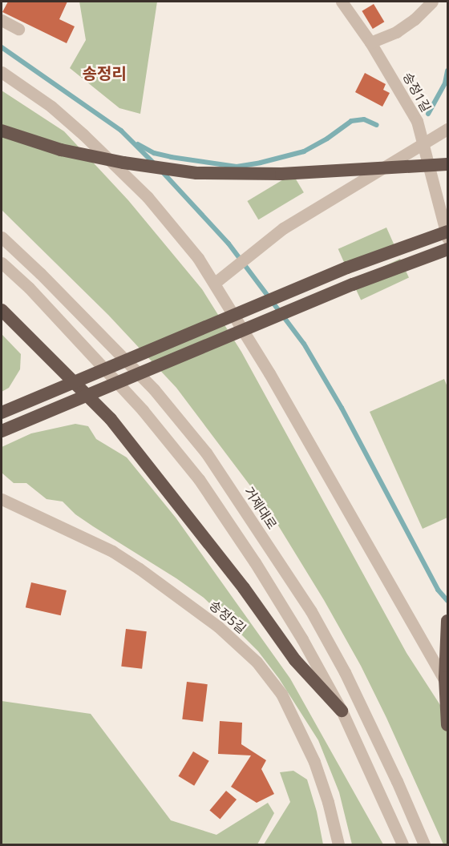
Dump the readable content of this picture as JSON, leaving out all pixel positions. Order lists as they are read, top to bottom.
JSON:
{
  "streets": {
    "street": ["송정1길", "거제대로", "송정5길"]
  },
  "districts": ["송정리"]
}
